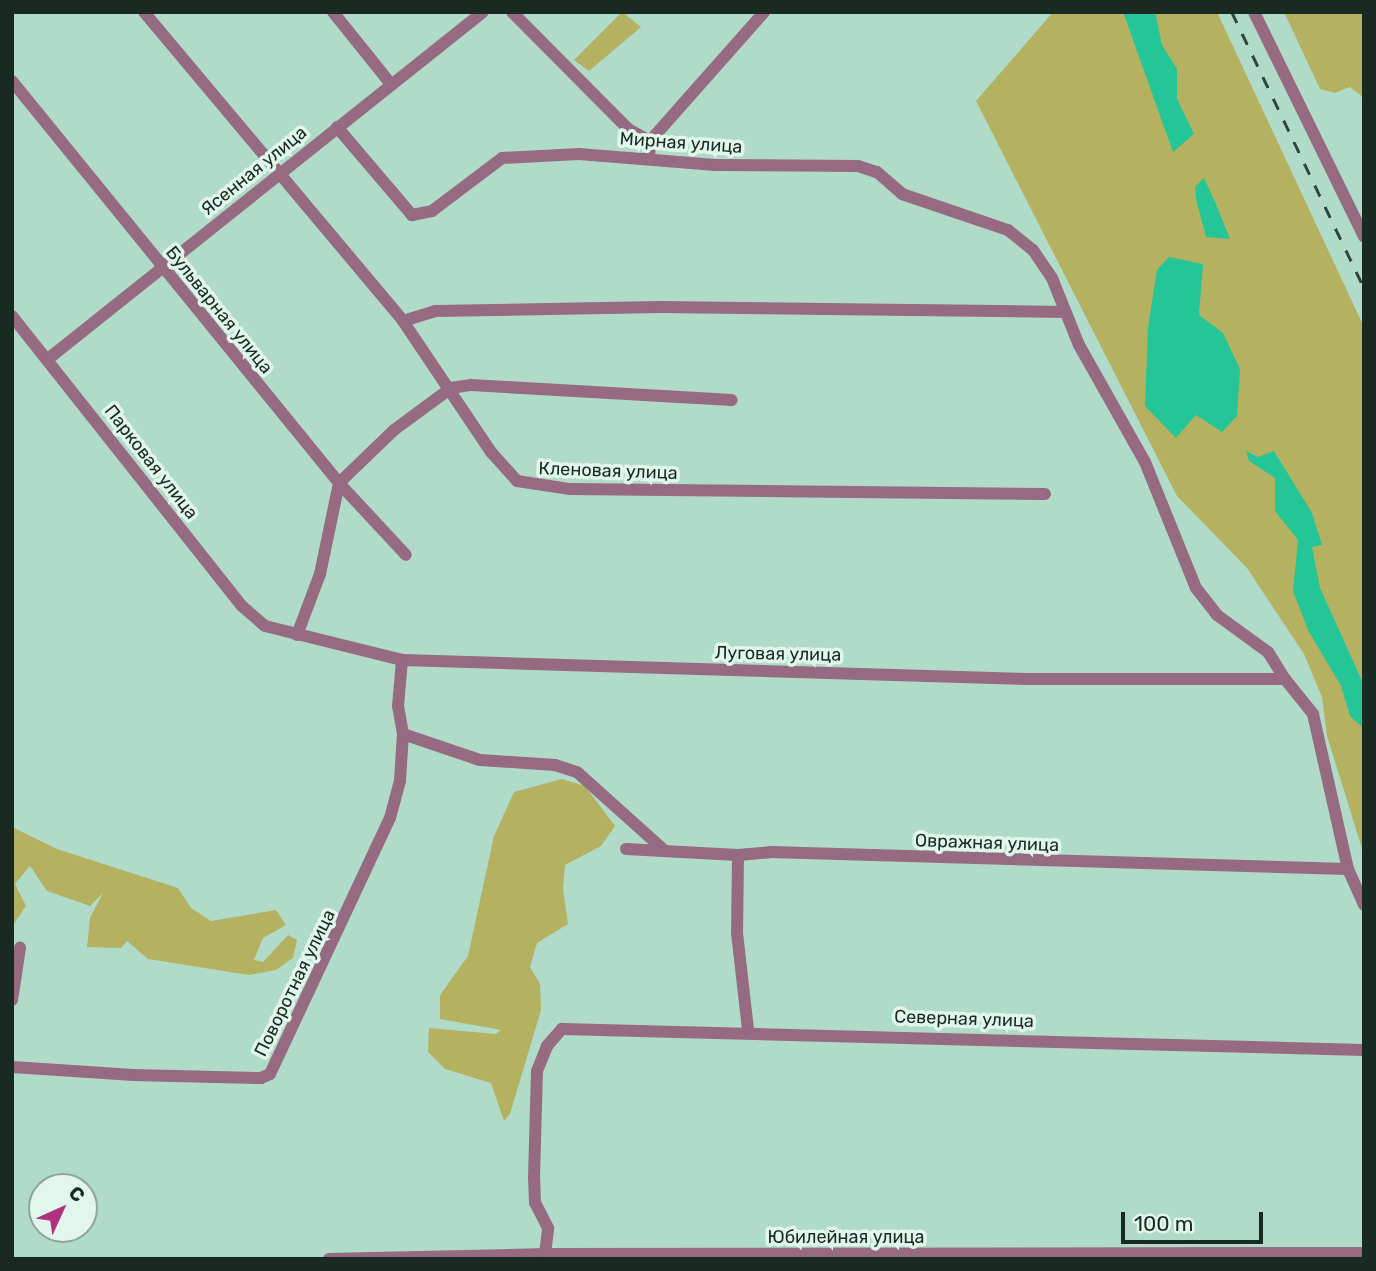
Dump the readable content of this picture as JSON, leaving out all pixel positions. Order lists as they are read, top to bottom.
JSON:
{
  "streets": {
    "street": [
      "Мирная улица",
      "Ясенная улица",
      "Бульварная улица",
      "Парковая улица",
      "Кленовая улица",
      "Луговая улица",
      "Овражная улица",
      "Поворотная улица",
      "Северная улица",
      "Юбилейная улица"
    ]
  },
  "crossings": [
    ["Мирная улица", "Ясенная улица"],
    ["Ясенная улица", "Бульварная улица"],
    ["Ясенная улица", "Парковая улица"],
    ["Ясенная улица", "Кленовая улица"],
    ["Парковая улица", "Луговая улица"],
    ["Луговая улица", "Поворотная улица"],
    ["Северная улица", "Юбилейная улица"]
  ],
  "scale_bar": "100 m",
  "north": "top right"
}
